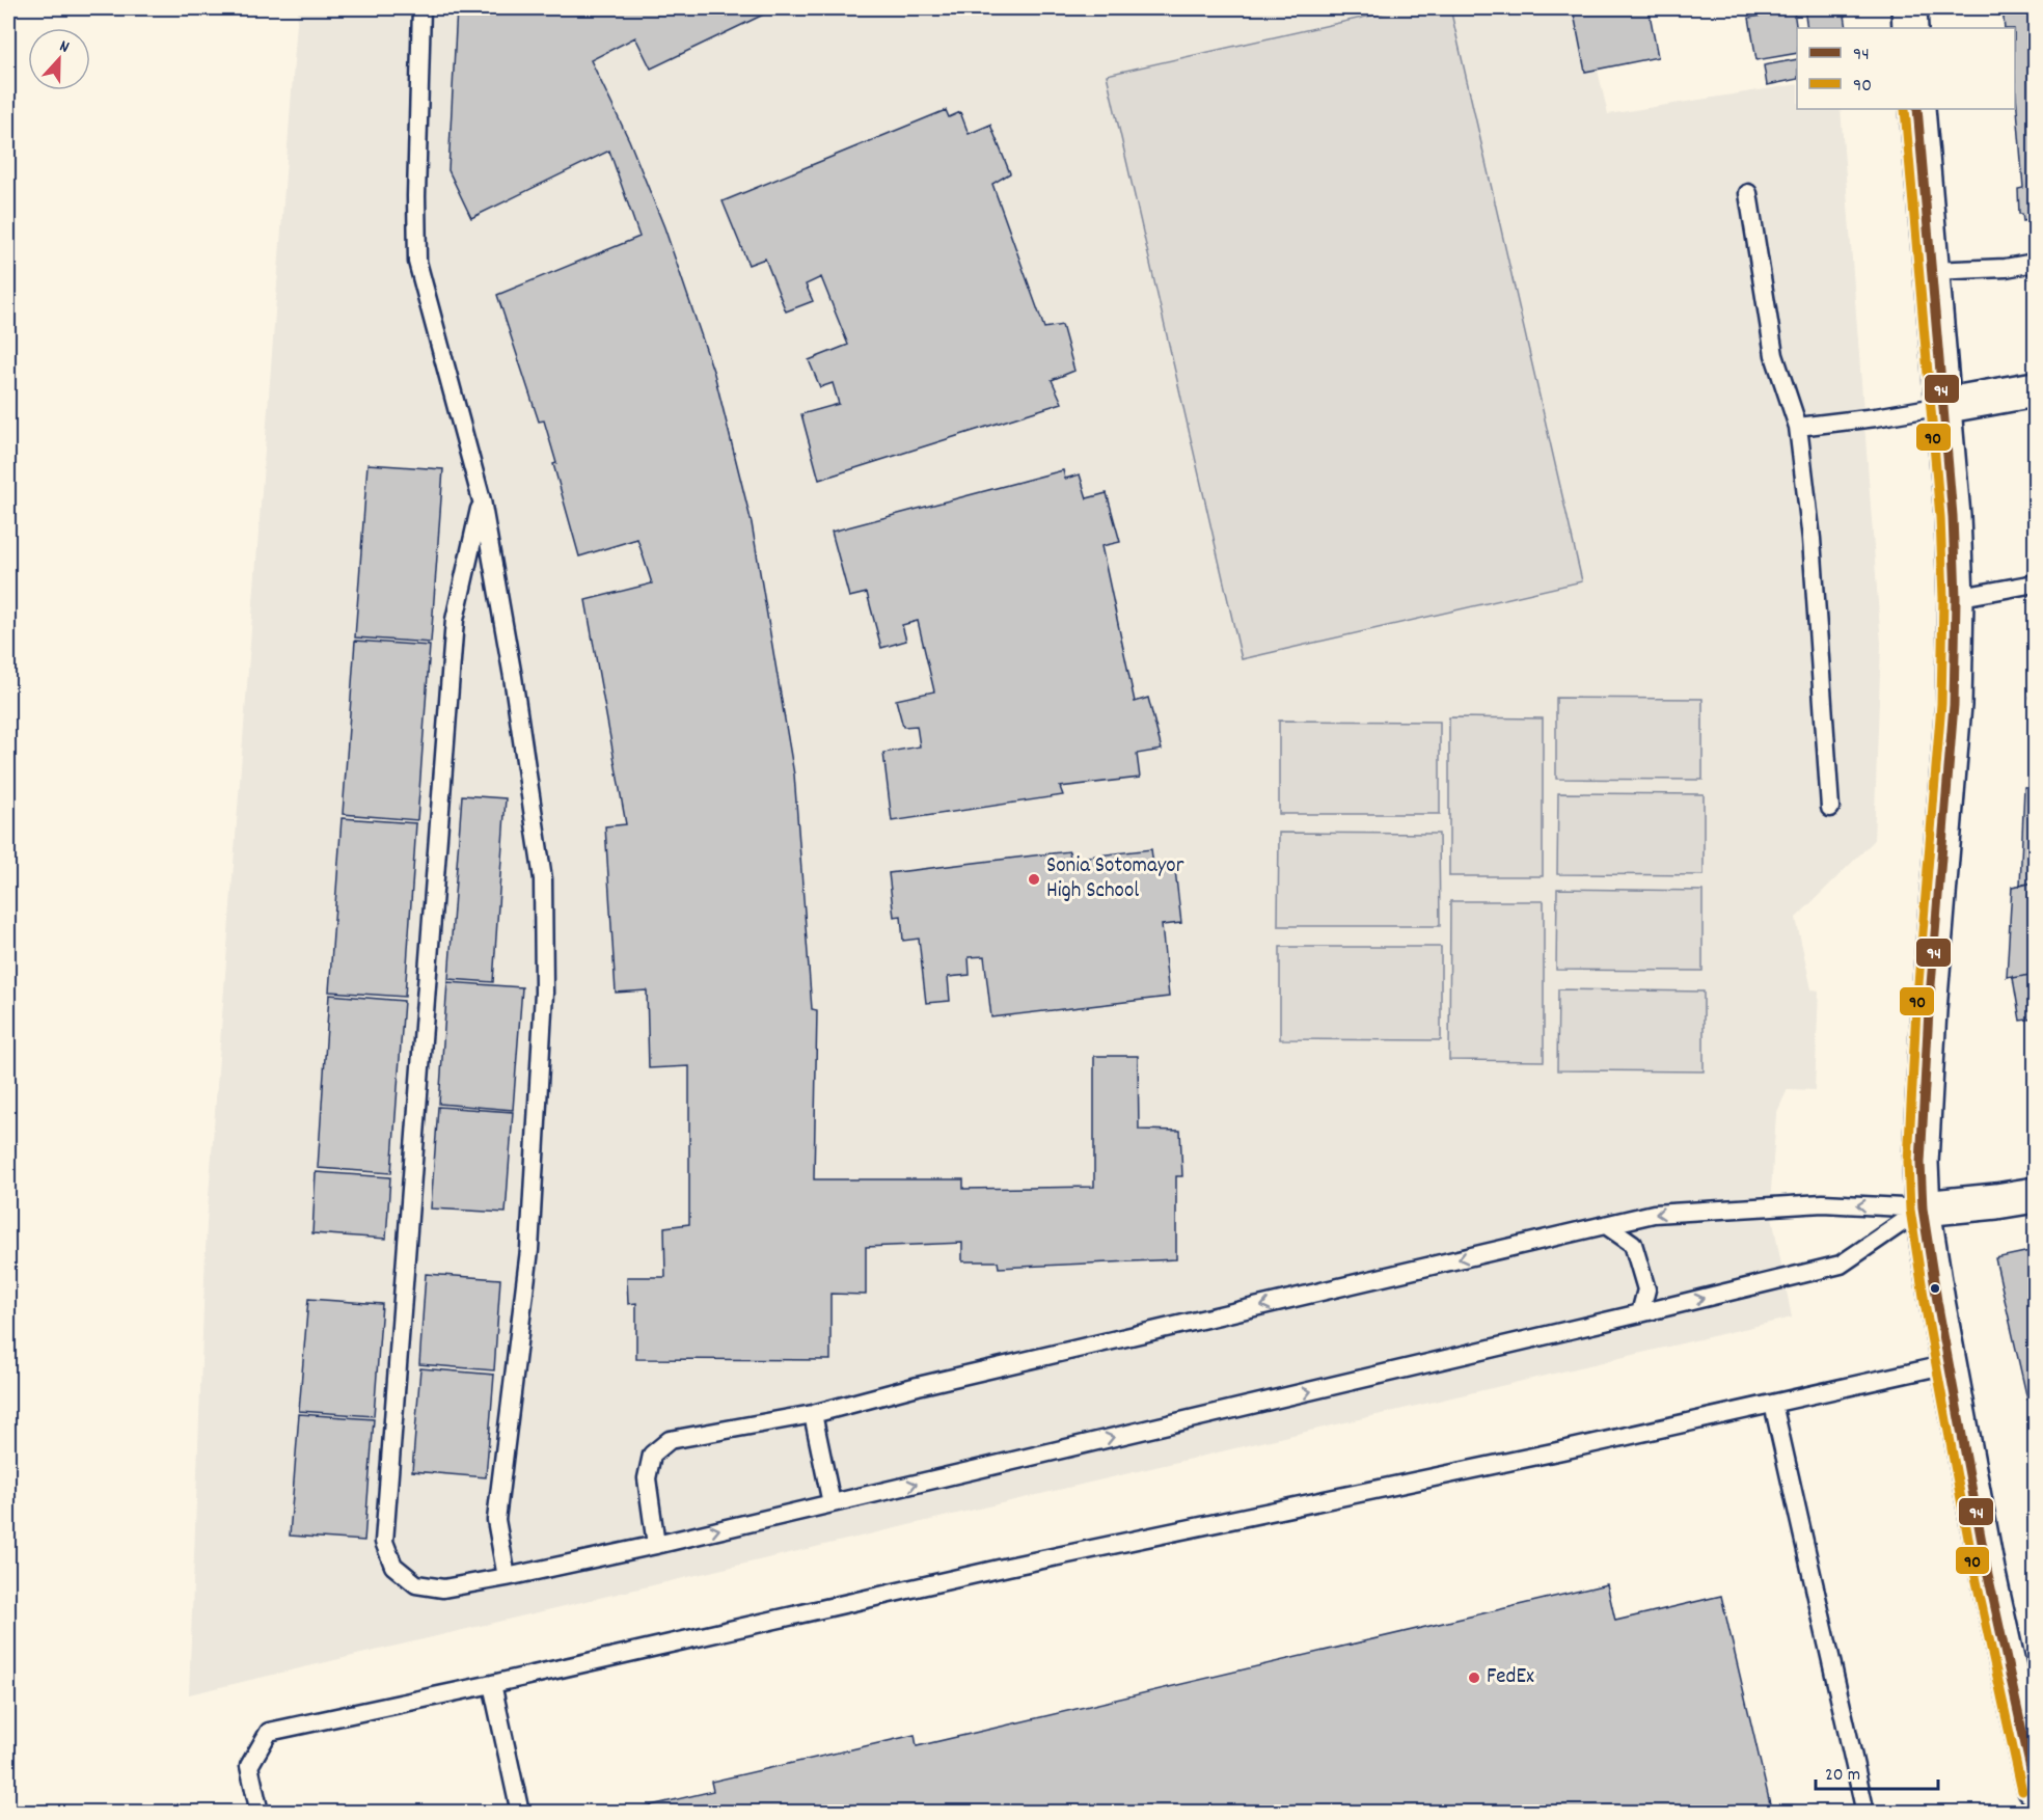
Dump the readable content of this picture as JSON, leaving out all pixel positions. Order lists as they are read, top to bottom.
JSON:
{
  "places": ["Sonia Sotomayor High School", "FedEx"],
  "lines": ["transit line 94", "transit line 90"],
  "legend": ["94", "90"],
  "scale_bar": "20 m",
  "north": "top"
}
